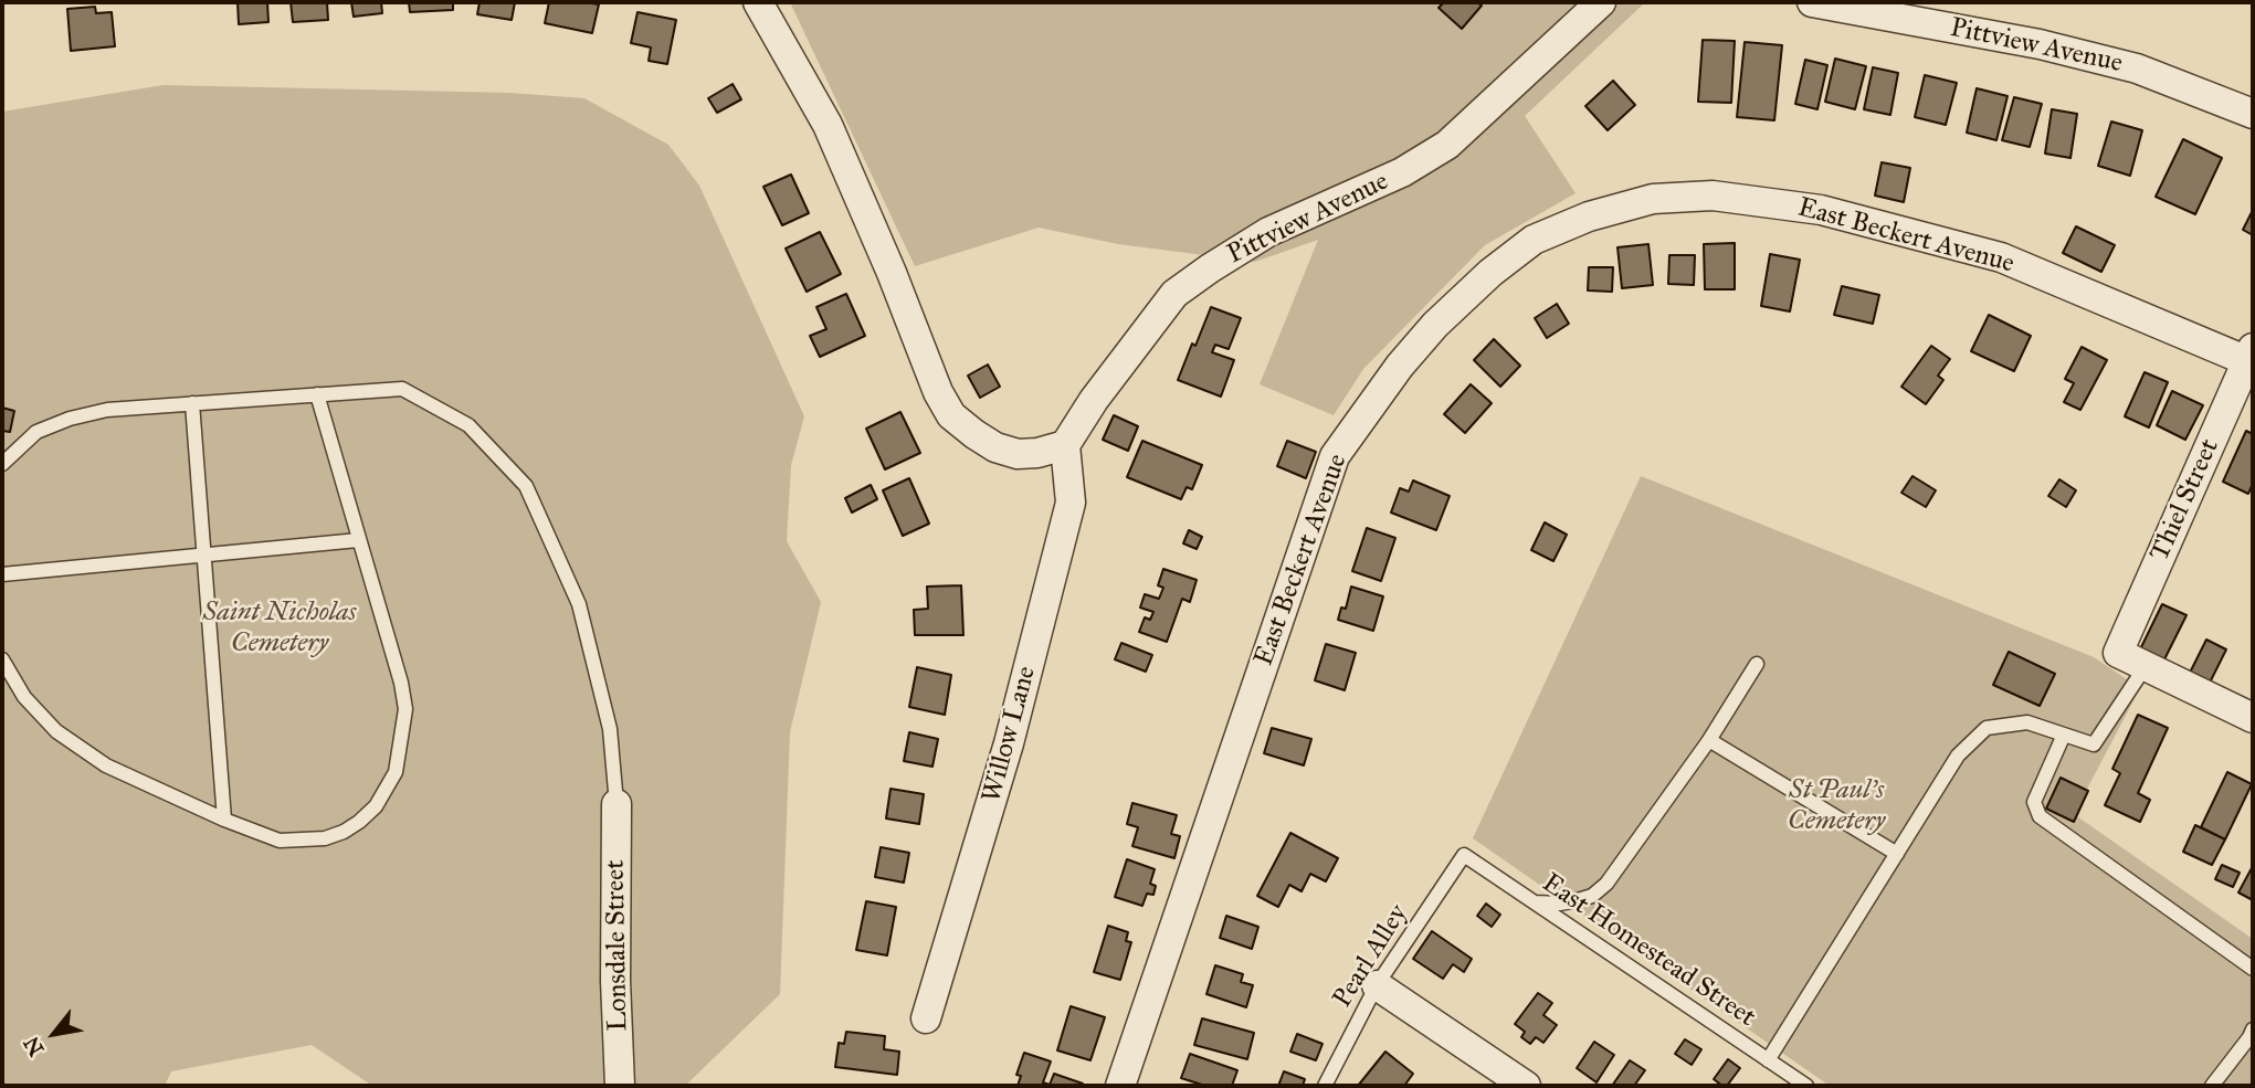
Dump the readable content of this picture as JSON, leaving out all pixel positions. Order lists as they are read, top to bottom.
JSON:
{
  "streets": {
    "street": [
      "Pittview Avenue",
      "East Beckert Avenue",
      "Thiel Street",
      "Willow Lane",
      "Lonsdale Street"
    ],
    "lane": ["East Homestead Street", "Pearl Alley"]
  },
  "crossings": [
    ["Pittview Avenue", "Willow Lane"],
    ["East Beckert Avenue", "Thiel Street"],
    ["East Homestead Street", "Pearl Alley"]
  ],
  "parks": ["Saint Nicholas Cemetery", "St Paul's Cemetery"],
  "north": "bottom left"
}
